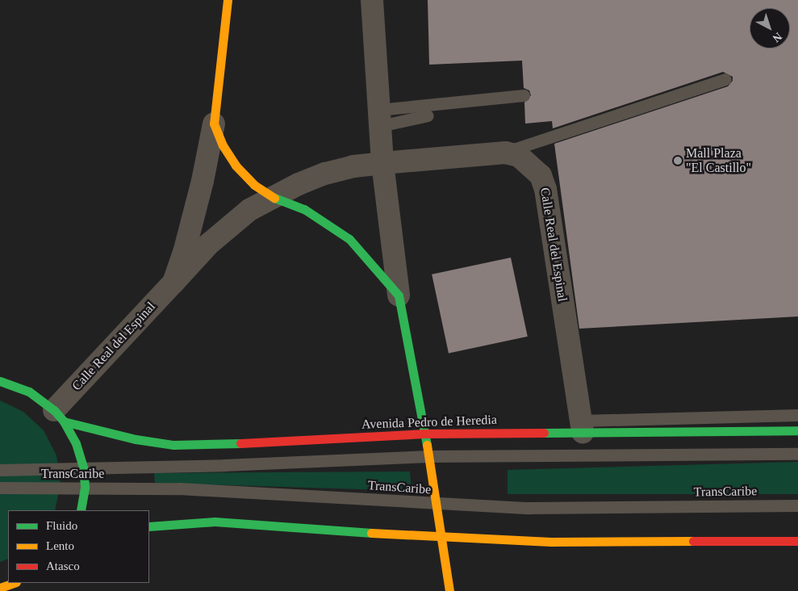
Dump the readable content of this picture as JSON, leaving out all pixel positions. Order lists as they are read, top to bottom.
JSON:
{
  "streets": {
    "main road": ["Calle Real del Espinal", "Avenida Pedro de Heredia"],
    "lane": ["TransCaribe"]
  },
  "crossings": [
    ["Calle Real del Espinal", "Avenida Pedro de Heredia"],
    ["Calle Real del Espinal", "TransCaribe"]
  ],
  "places": ["Mall Plaza \"El Castillo\""],
  "legend": ["Fluido", "Lento", "Atasco"],
  "north": "bottom right"
}
